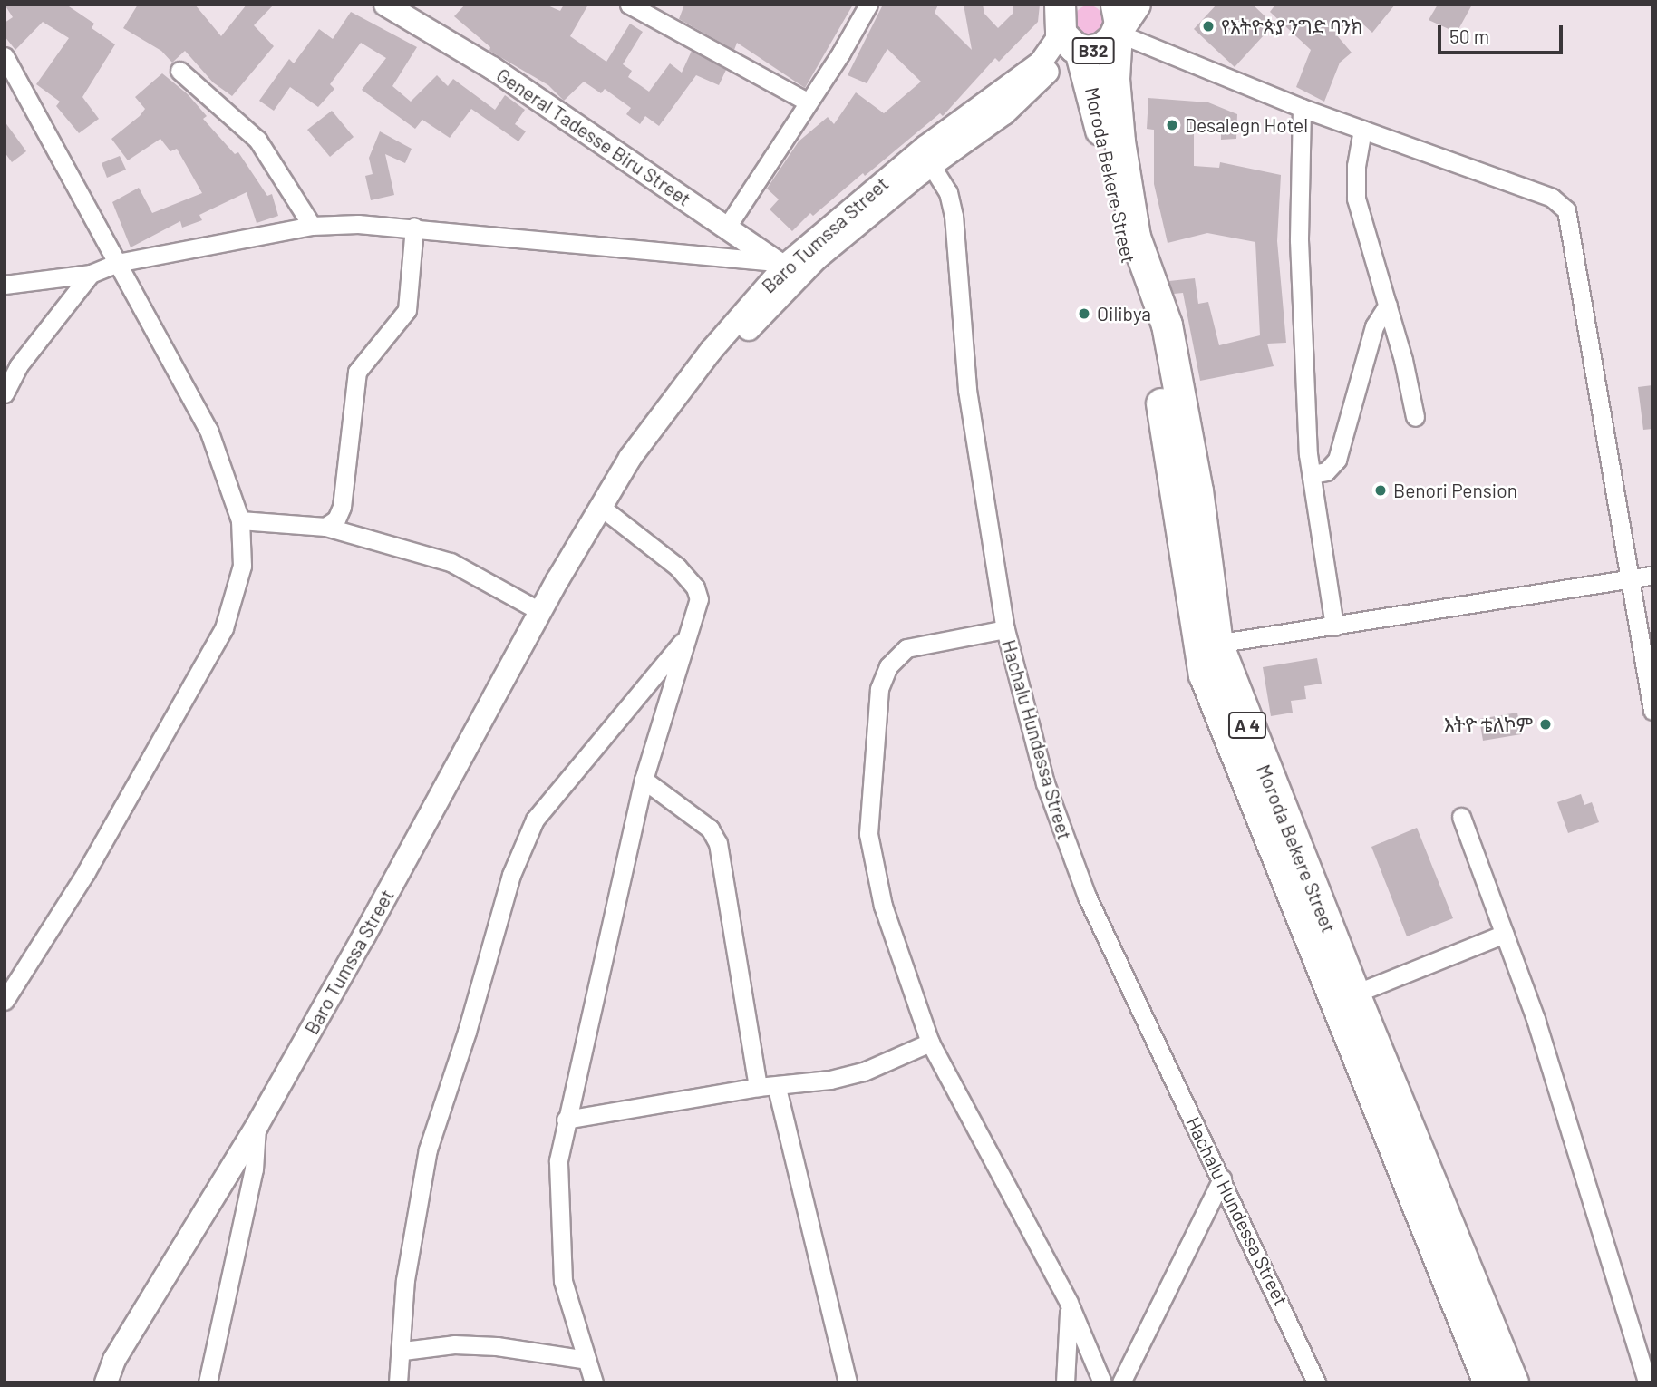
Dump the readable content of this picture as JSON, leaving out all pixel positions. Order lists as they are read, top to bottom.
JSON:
{
  "streets": {
    "highway": ["B32", "Moroda Bekere Street", "A 4"],
    "street": ["General Tadesse Biru Street", "Baro Tumssa Street", "Hachalu Hundessa Street"]
  },
  "crossings": [
    ["B32", "Moroda Bekere Street"],
    ["B32", "Baro Tumssa Street"],
    ["General Tadesse Biru Street", "Baro Tumssa Street"],
    ["Moroda Bekere Street", "Baro Tumssa Street"],
    ["Baro Tumssa Street", "Hachalu Hundessa Street"]
  ],
  "places": [
    "የእትዮጵያ ንግድ ባንክ",
    "Desalegn Hotel",
    "Oilibya",
    "Benori Pension",
    "እትዮ ቴለኮም"
  ],
  "scale_bar": "50 m"
}
